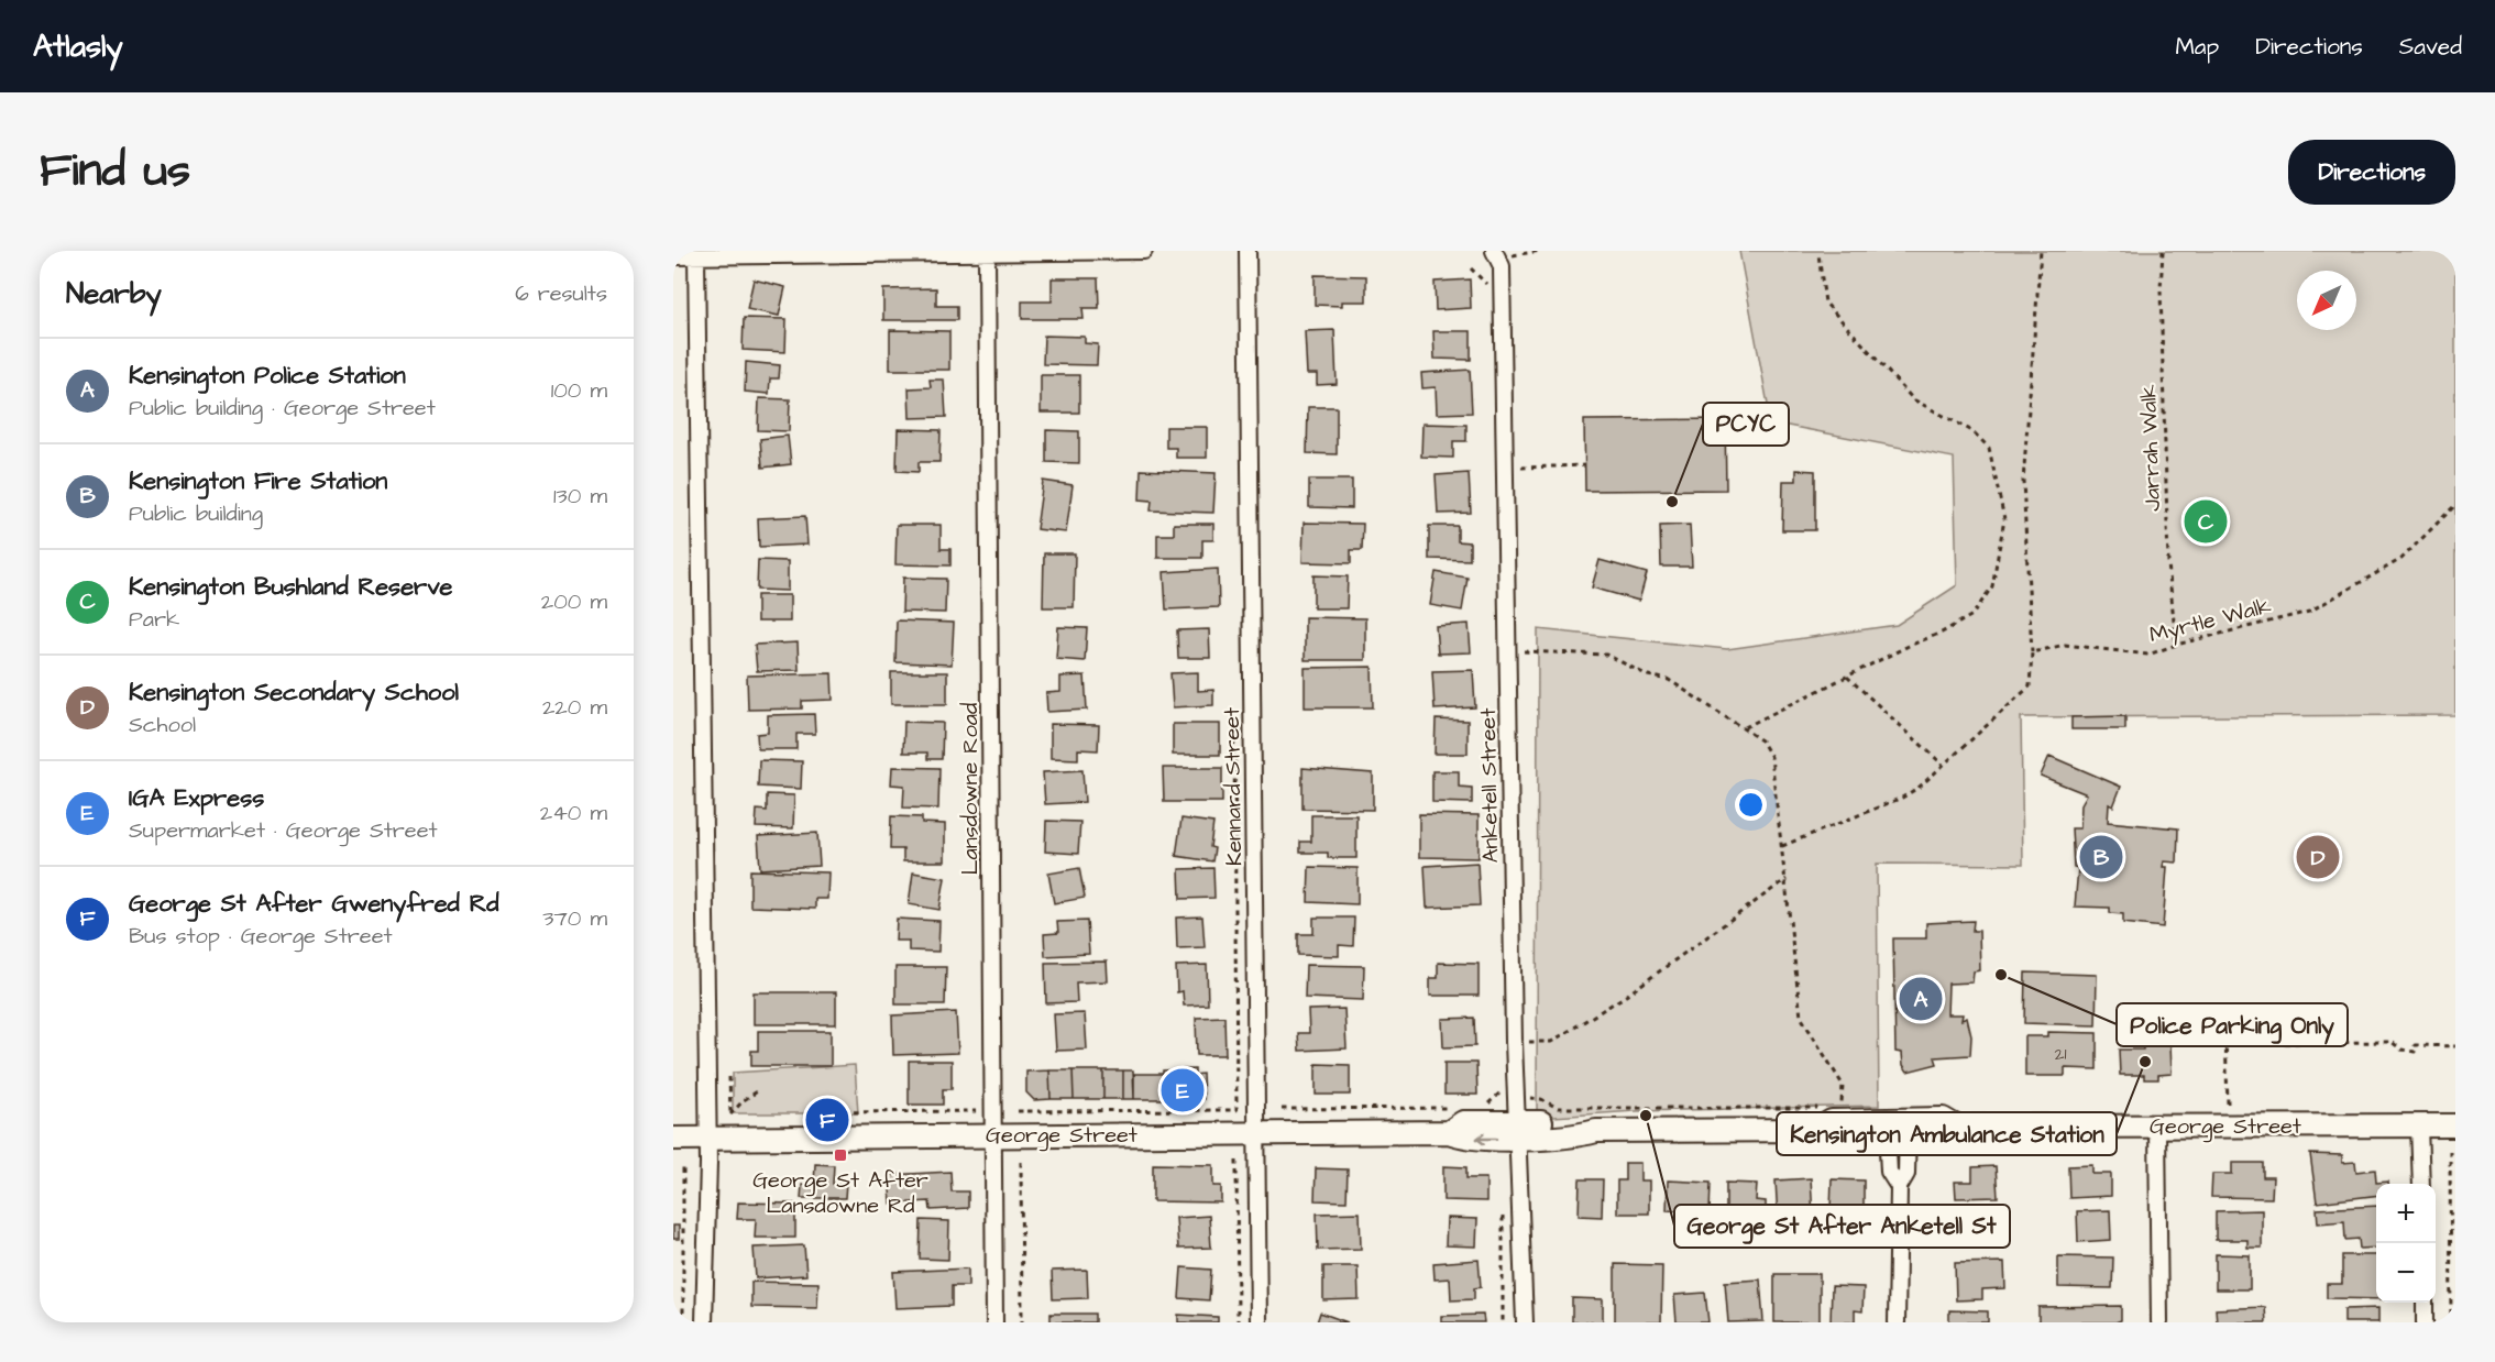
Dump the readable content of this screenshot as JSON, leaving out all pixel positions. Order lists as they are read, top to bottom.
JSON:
{
  "streets": {
    "main road": ["George Street"],
    "street": ["Anketell Street", "Kennard Street", "Lansdowne Road"],
    "path": ["Jarrah Walk", "Myrtle Walk"]
  },
  "crossings": [
    ["Jarrah Walk", "Myrtle Walk"],
    ["Anketell Street", "George Street"],
    ["Kennard Street", "George Street"],
    ["Lansdowne Road", "George Street"]
  ],
  "places": {
    "other": [
      "PCYC",
      "Police Parking Only",
      "Kensington Ambulance Station",
      "George St After Anketell St"
    ],
    "transit": ["George St After Lansdowne Rd"]
  },
  "house_numbers": ["21"],
  "north": "bottom left",
  "page": {
    "header": "Atlasly",
    "nav": ["Map", "Directions", "Saved"],
    "title": "Find us",
    "buttons": "Directions",
    "heading": ["Nearby", "6 results"],
    "list": [
      {
        "mark": "A",
        "name": "Kensington Police Station",
        "note": "Public building · George Street",
        "value": "100 m"
      },
      {
        "mark": "B",
        "name": "Kensington Fire Station",
        "note": "Public building",
        "value": "130 m"
      },
      {
        "mark": "C",
        "name": "Kensington Bushland Reserve",
        "note": "Park",
        "value": "200 m"
      },
      {
        "mark": "D",
        "name": "Kensington Secondary School",
        "note": "School",
        "value": "220 m"
      },
      {
        "mark": "E",
        "name": "IGA Express",
        "note": "Supermarket · George Street",
        "value": "240 m"
      },
      {
        "mark": "F",
        "name": "George St After Gwenyfred Rd",
        "note": "Bus stop · George Street",
        "value": "370 m"
      }
    ],
    "pins": [
      "C",
      "B",
      "D",
      "A",
      "E",
      "F"
    ],
    "map_buttons": ["+", "−"]
  }
}
